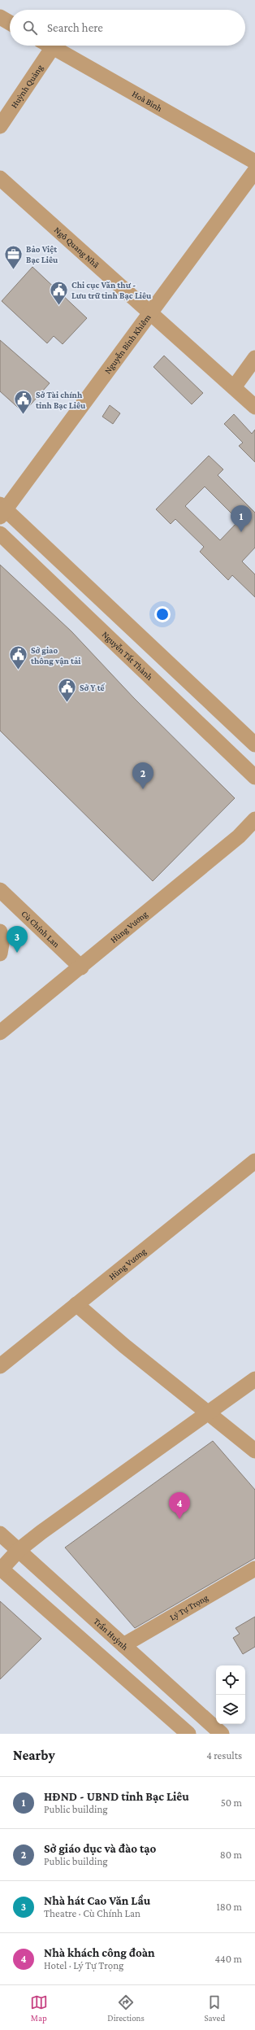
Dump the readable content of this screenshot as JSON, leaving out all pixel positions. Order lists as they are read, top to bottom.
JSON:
{
  "streets": {
    "street": [
      "Huỳnh Quảng",
      "Hoà Bình",
      "Ngô Quang Nhã",
      "Nguyễn Bỉnh Khiêm",
      "Nguyễn Tất Thành",
      "Hùng Vương",
      "Cù Chính Lan",
      "Lý Tự Trọng",
      "Trần Huỳnh"
    ]
  },
  "crossings": [
    ["Ngô Quang Nhã", "Nguyễn Bỉnh Khiêm"],
    ["Hùng Vương", "Cù Chính Lan"],
    ["Lý Tự Trọng", "Trần Huỳnh"]
  ],
  "places": {
    "office": ["Bảo Việt Bạc Liêu"],
    "public building": [
      "Chi cục Văn thư - Lưu trữ tỉnh Bạc Liêu",
      "Sở Tài chính tỉnh Bạc Liêu",
      "Sở giao thông vận tải",
      "Sở Y tế"
    ]
  },
  "page": {
    "search": "Search here",
    "pins": [
      "1",
      "2",
      "3",
      "4"
    ],
    "heading": ["Nearby", "4 results"],
    "list": [
      {
        "mark": "1",
        "name": "HĐND - UBND tỉnh Bạc Liêu",
        "note": "Public building",
        "value": "50 m"
      },
      {
        "mark": "2",
        "name": "Sở giáo dục và đào tạo",
        "note": "Public building",
        "value": "80 m"
      },
      {
        "mark": "3",
        "name": "Nhà hát Cao Văn Lầu",
        "note": "Theatre · Cù Chính Lan",
        "value": "180 m"
      },
      {
        "mark": "4",
        "name": "Nhà khách công đoàn",
        "note": "Hotel · Lý Tự Trọng",
        "value": "440 m"
      }
    ],
    "nav": ["Map", "Directions", "Saved"]
  }
}
